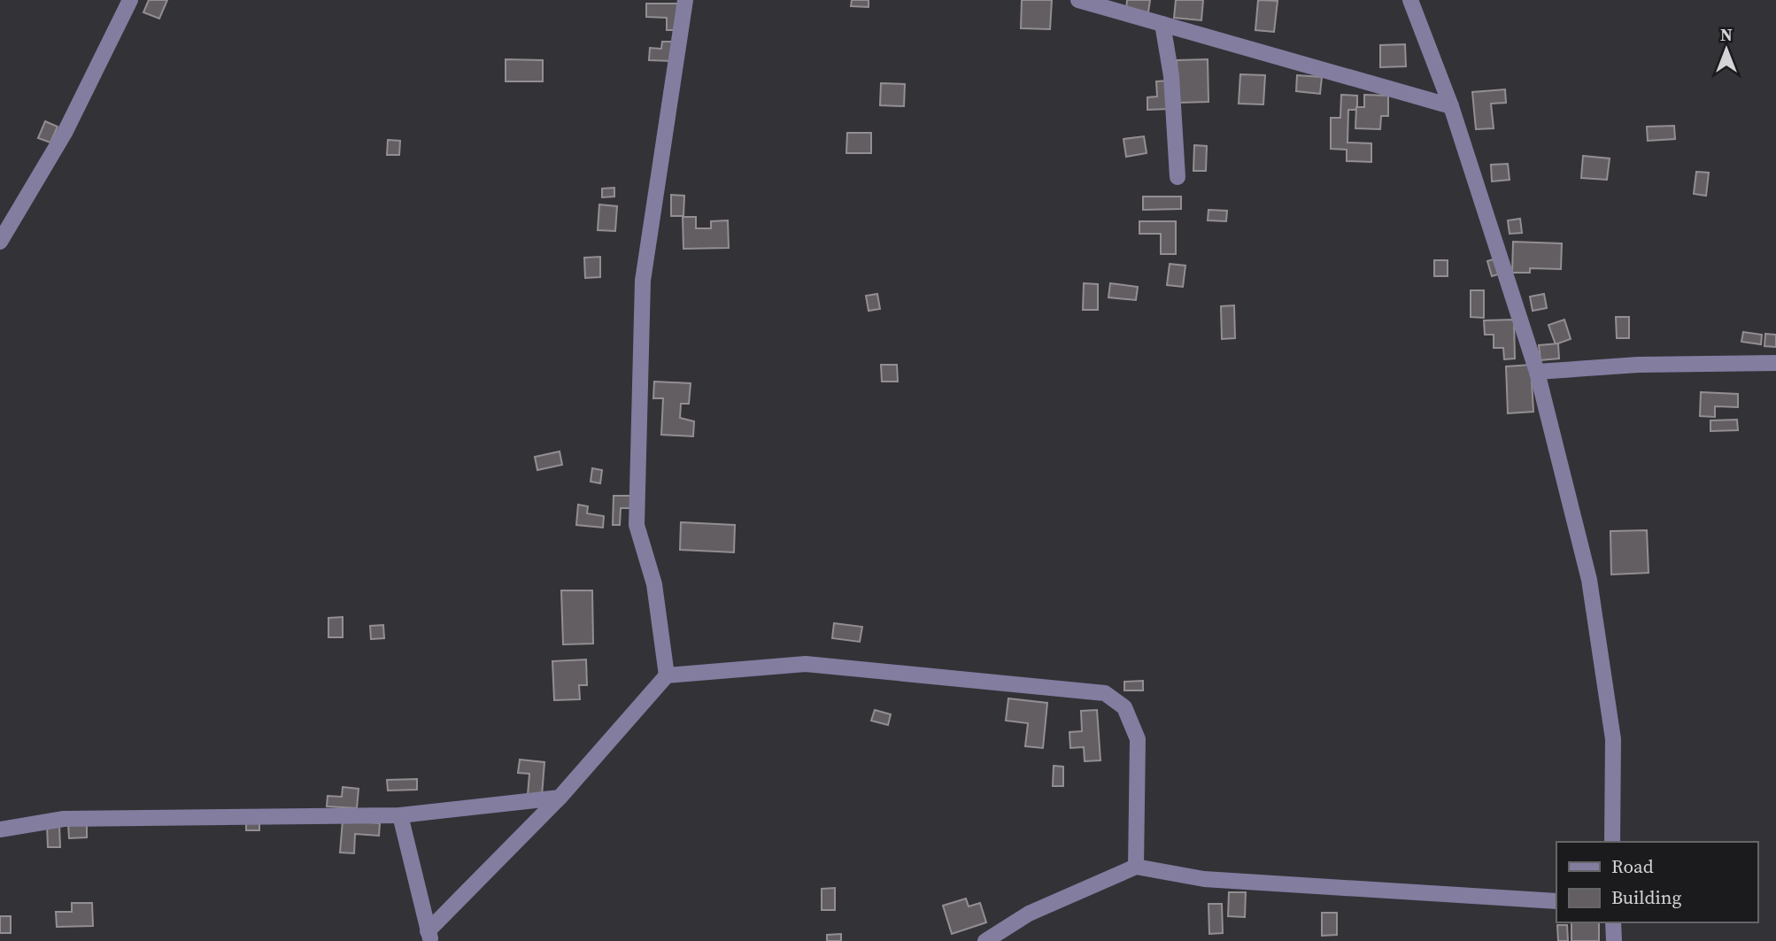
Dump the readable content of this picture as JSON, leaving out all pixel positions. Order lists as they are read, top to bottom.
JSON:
{
  "legend": ["Road", "Building"],
  "north": "top"
}
